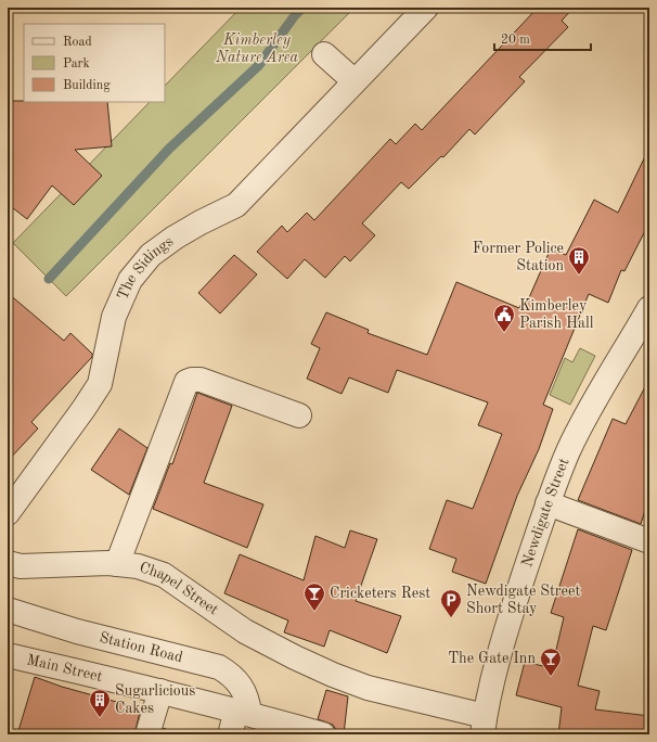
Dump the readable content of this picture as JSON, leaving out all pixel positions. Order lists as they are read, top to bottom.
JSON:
{
  "streets": {
    "street": [
      "The Sidings",
      "Newdigate Street",
      "Chapel Street",
      "Station Road",
      "Main Street"
    ]
  },
  "crossings": [
    ["Newdigate Street", "Chapel Street"],
    ["Station Road", "Main Street"]
  ],
  "parks": ["Kimberley Nature Area"],
  "places": {
    "building": ["Former Police Station", "Sugarlicious Cakes"],
    "public building": ["Kimberley Parish Hall"],
    "bar": ["Cricketers Rest", "The Gate Inn"],
    "parking": ["Newdigate Street Short Stay"]
  },
  "legend": ["Road", "Park", "Building"],
  "scale_bar": "20 m"
}
